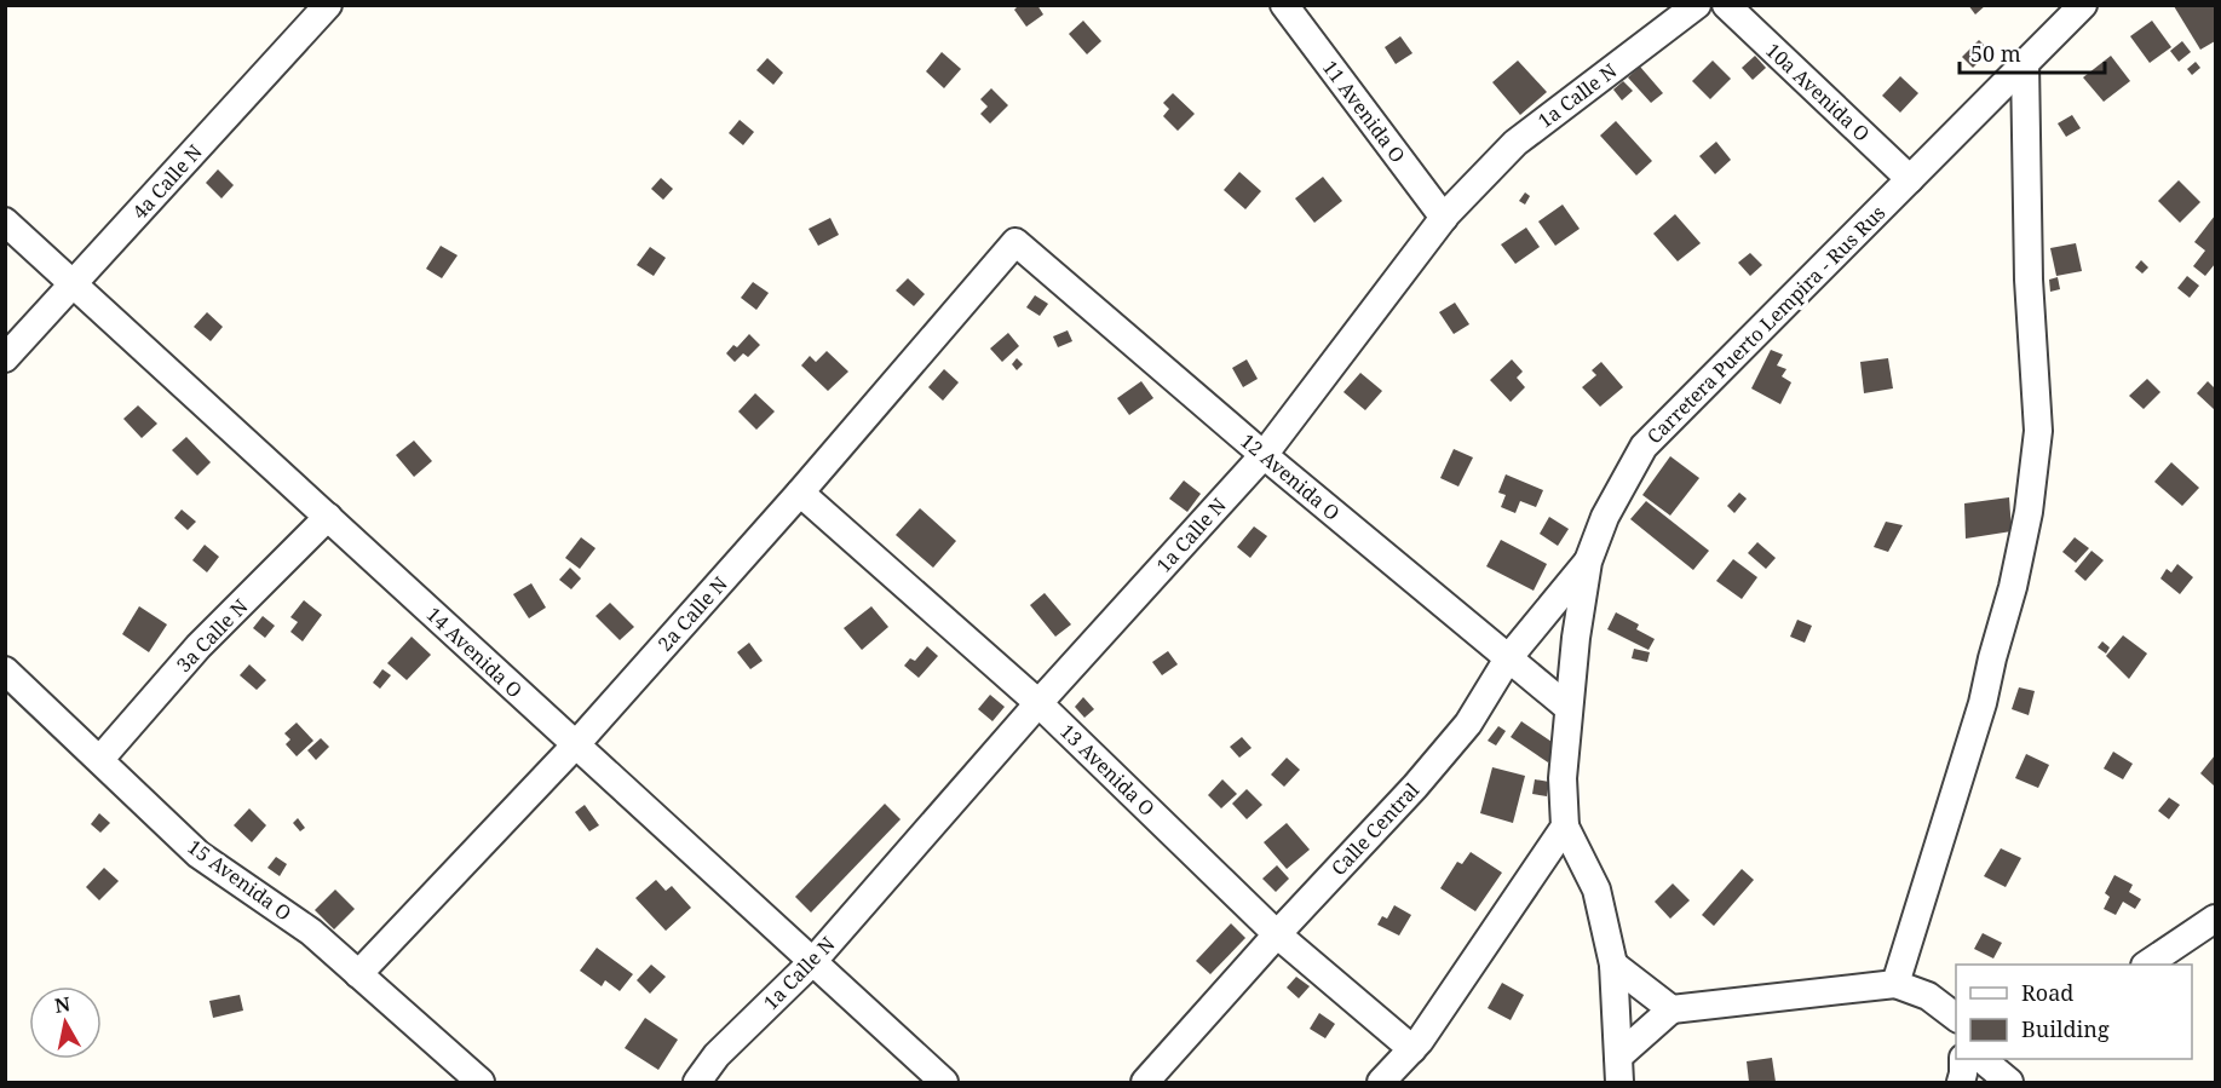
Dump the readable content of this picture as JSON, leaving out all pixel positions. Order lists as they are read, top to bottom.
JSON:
{
  "streets": {
    "street": [
      "10a Avenida O",
      "1a Calle N",
      "11 Avenida O",
      "4a Calle N",
      "Carretera Puerto Lempira - Rus Rus",
      "12 Avenida O",
      "2a Calle N",
      "3a Calle N",
      "14 Avenida O",
      "13 Avenida O",
      "Calle Central",
      "15 Avenida O"
    ]
  },
  "crossings": [
    ["10a Avenida O", "Carretera Puerto Lempira - Rus Rus"],
    ["1a Calle N", "11 Avenida O"],
    ["1a Calle N", "12 Avenida O"],
    ["1a Calle N", "14 Avenida O"],
    ["1a Calle N", "13 Avenida O"],
    ["4a Calle N", "14 Avenida O"],
    ["Carretera Puerto Lempira - Rus Rus", "12 Avenida O"],
    ["Carretera Puerto Lempira - Rus Rus", "Calle Central"],
    ["12 Avenida O", "2a Calle N"],
    ["12 Avenida O", "Calle Central"],
    ["2a Calle N", "14 Avenida O"],
    ["2a Calle N", "13 Avenida O"],
    ["2a Calle N", "15 Avenida O"],
    ["3a Calle N", "14 Avenida O"],
    ["3a Calle N", "15 Avenida O"],
    ["13 Avenida O", "Calle Central"]
  ],
  "legend": ["Road", "Building"],
  "scale_bar": "50 m",
  "north": "top"
}
